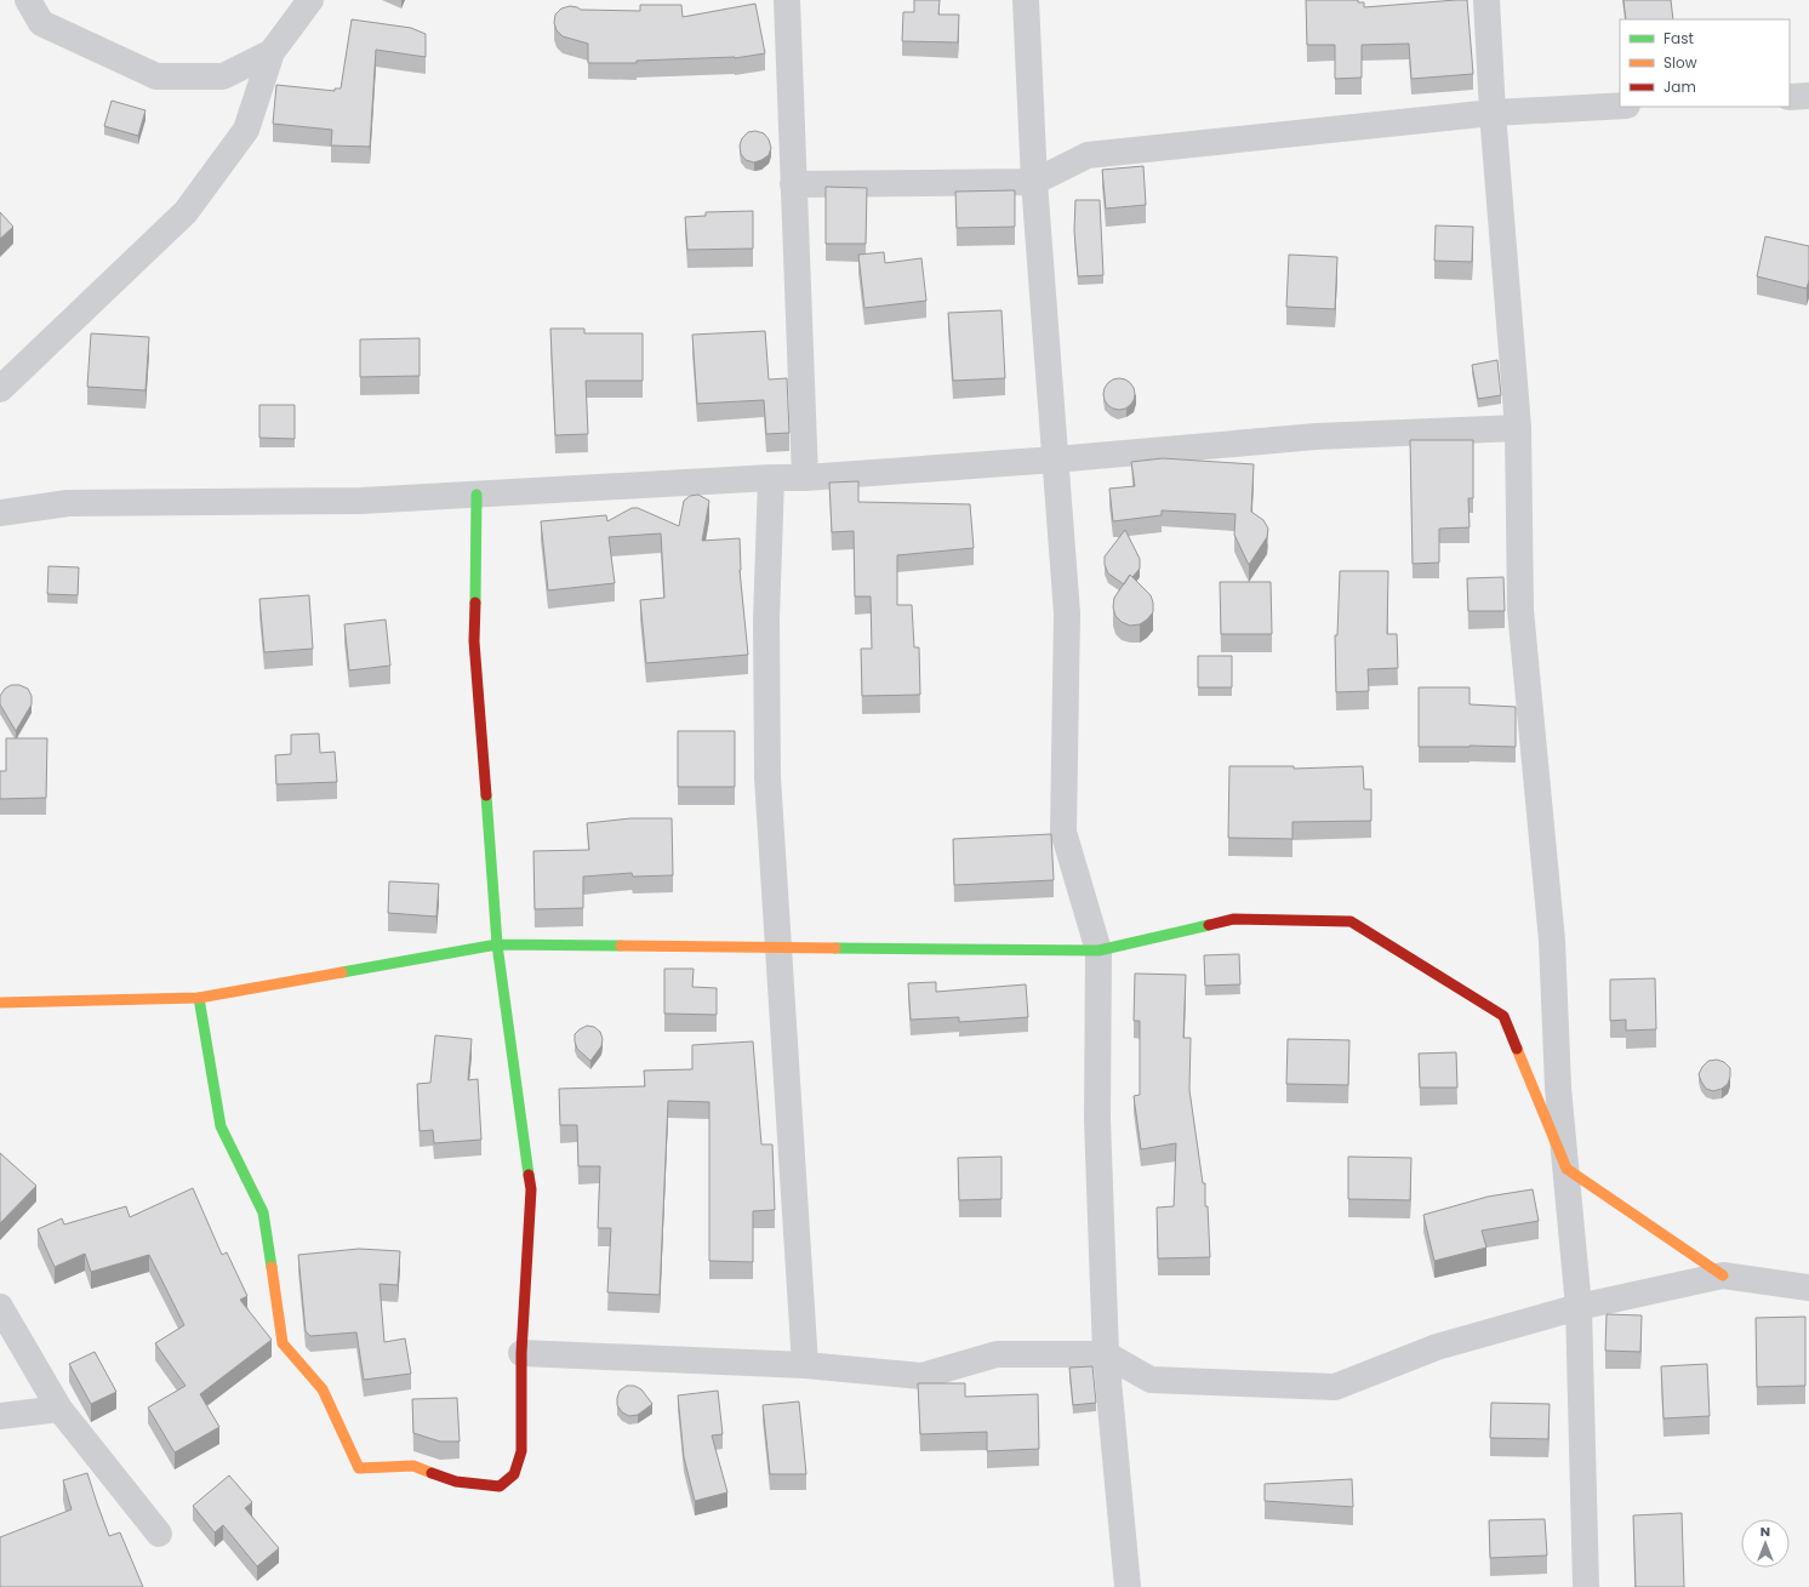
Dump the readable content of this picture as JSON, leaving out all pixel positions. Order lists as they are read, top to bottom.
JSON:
{
  "legend": ["Fast", "Slow", "Jam"],
  "north": "top"
}
